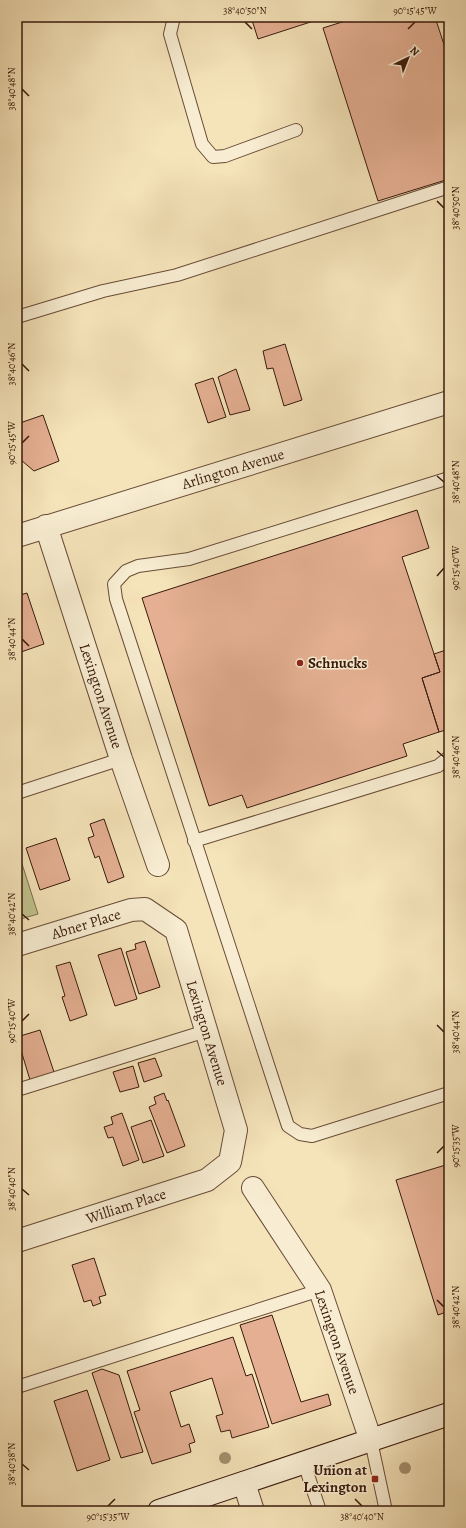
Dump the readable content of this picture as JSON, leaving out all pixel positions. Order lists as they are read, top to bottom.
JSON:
{
  "streets": {
    "street": [
      "Arlington Avenue",
      "Lexington Avenue",
      "Abner Place",
      "William Place"
    ]
  },
  "crossings": [
    ["Arlington Avenue", "Lexington Avenue"],
    ["Lexington Avenue", "Abner Place"],
    ["Lexington Avenue", "William Place"]
  ],
  "places": {
    "other": ["Schnucks"],
    "transit": ["Union at Lexington"]
  },
  "north": "top right",
  "coordinates": [
    "38°40'50\"N",
    "90°15'45\"W",
    "38°40'48\"N",
    "38°40'46\"N",
    "90°15'40\"W",
    "38°40'44\"N",
    "38°40'42\"N",
    "90°15'35\"W",
    "38°40'40\"N",
    "38°40'38\"N"
  ]
}
